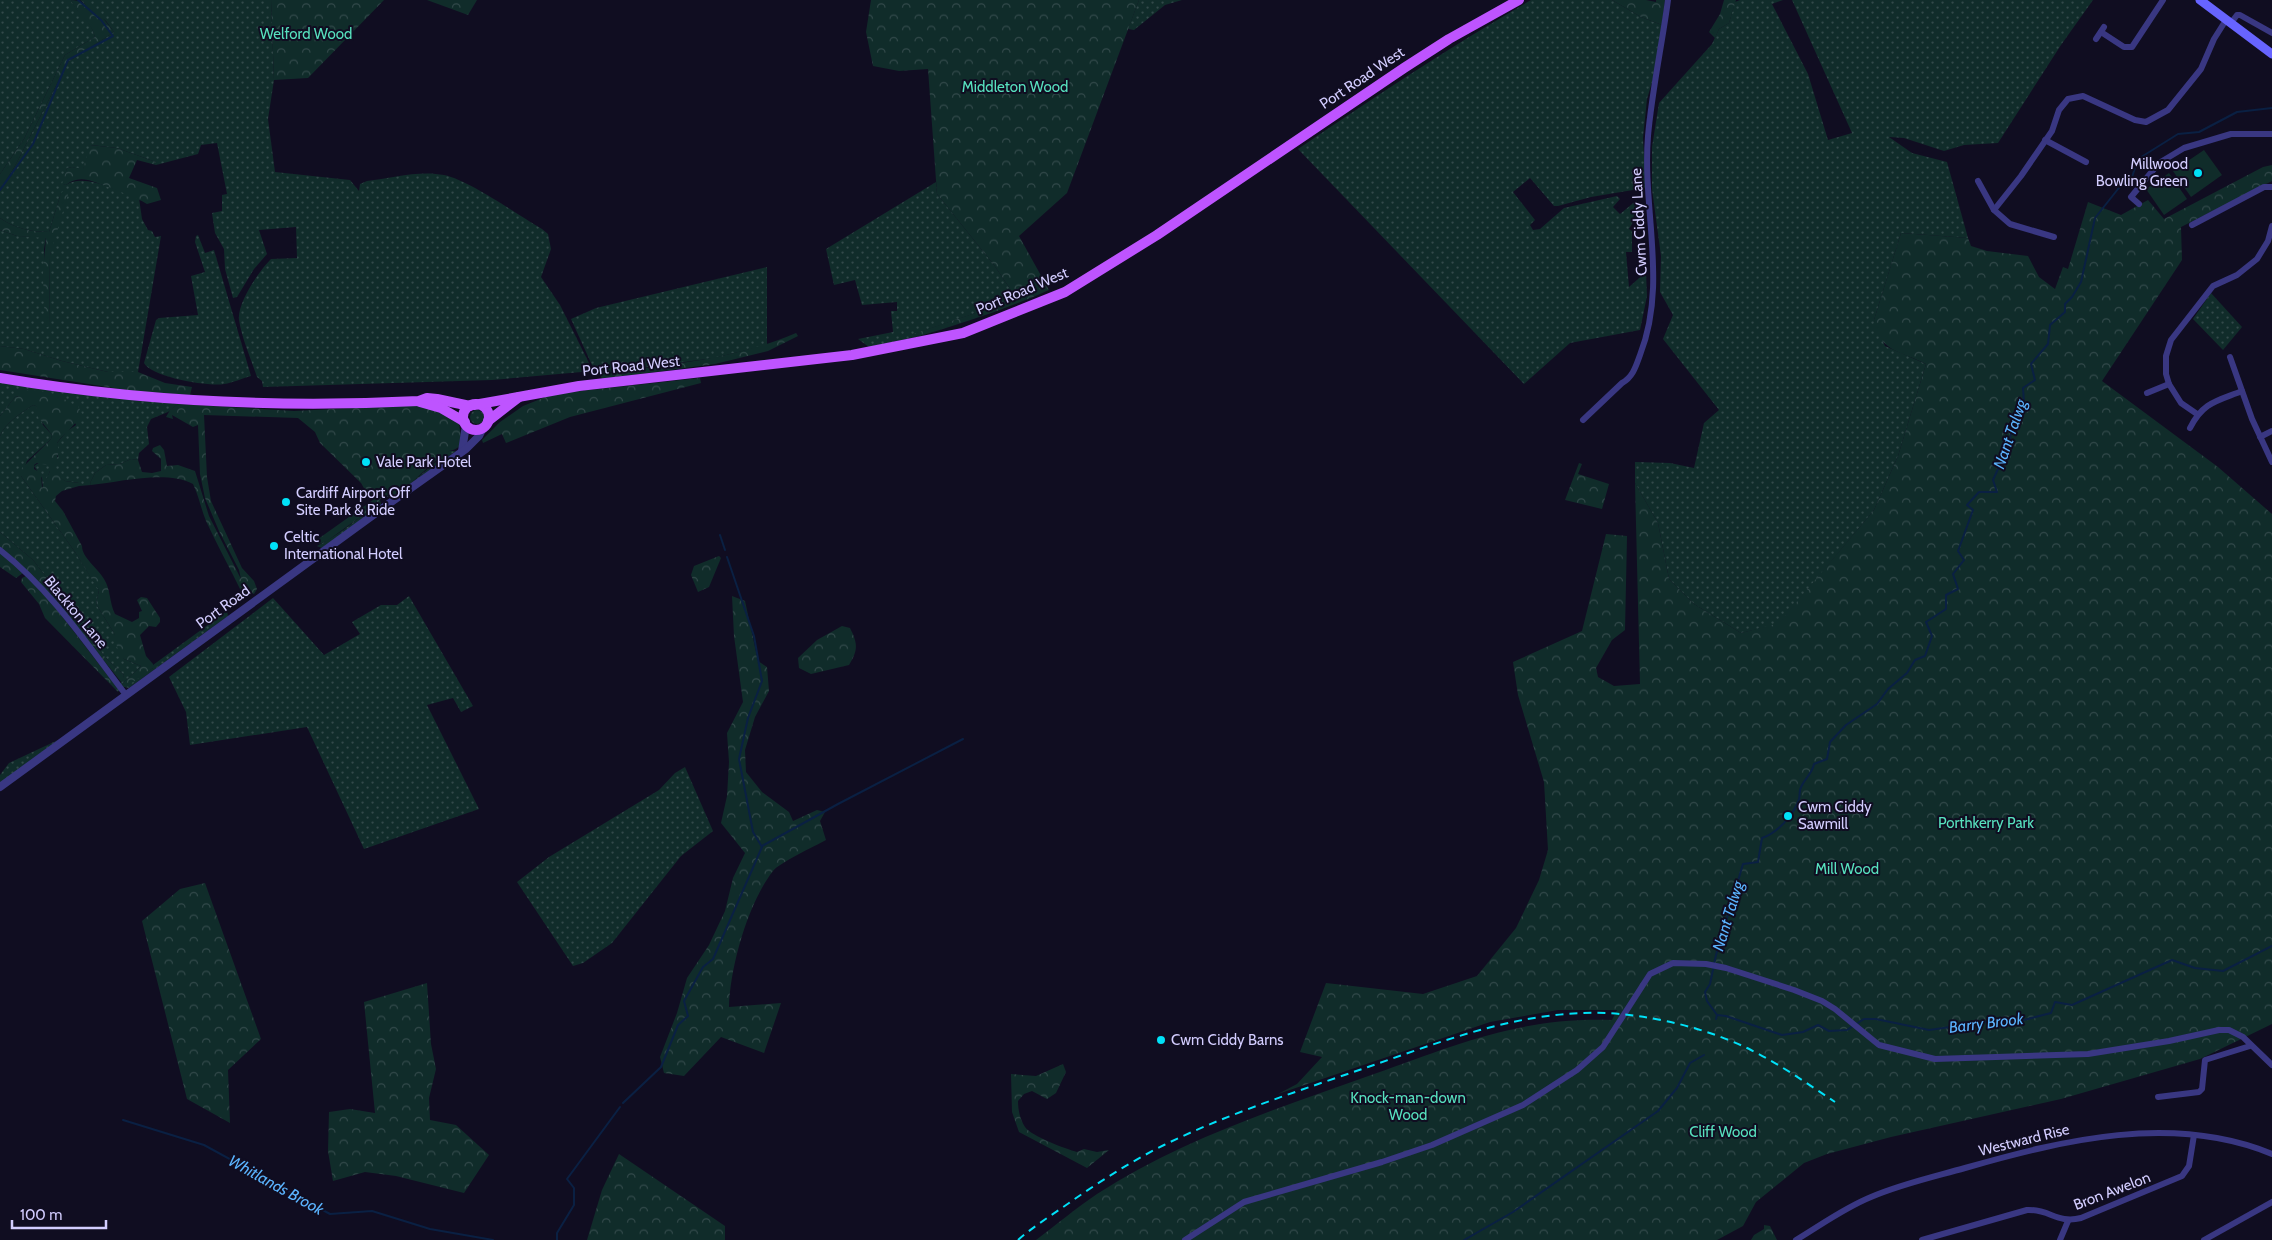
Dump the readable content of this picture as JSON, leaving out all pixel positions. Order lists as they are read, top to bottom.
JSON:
{
  "streets": {
    "main road": ["Port Road West"],
    "street": [
      "Cwm Ciddy Lane",
      "Port Road",
      "Blackton Lane",
      "Westward Rise",
      "Bron Awelon"
    ]
  },
  "crossings": [
    ["Port Road West", "Port Road"],
    ["Port Road", "Blackton Lane"],
    ["Westward Rise", "Bron Awelon"]
  ],
  "water": ["Nant Talwg", "Barry Brook", "Whitlands Brook"],
  "parks": [
    "Welford Wood",
    "Middleton Wood",
    "Porthkerry Park",
    "Mill Wood",
    "Knock-man-down Wood",
    "Cliff Wood"
  ],
  "places": [
    "Millwood Bowling Green",
    "Vale Park Hotel",
    "Cardiff Airport Off Site Park & Ride",
    "Celtic International Hotel",
    "Cwm Ciddy Sawmill",
    "Cwm Ciddy Barns"
  ],
  "scale_bar": "100 m"
}
